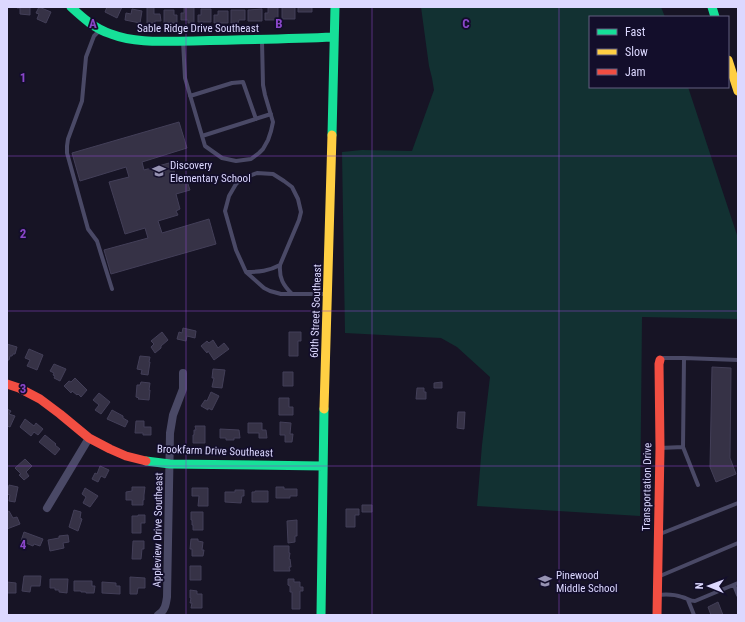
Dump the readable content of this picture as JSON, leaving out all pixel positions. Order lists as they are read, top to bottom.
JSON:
{
  "streets": {
    "main road": [
      "Sable Ridge Drive Southeast",
      "60th Street Southeast",
      "Brookfarm Drive Southeast",
      "Transportation Drive"
    ],
    "street": ["Appleview Drive Southeast"]
  },
  "crossings": [
    ["Sable Ridge Drive Southeast", "60th Street Southeast"],
    ["60th Street Southeast", "Brookfarm Drive Southeast"],
    ["Brookfarm Drive Southeast", "Appleview Drive Southeast"]
  ],
  "places": {
    "school or university": ["Discovery Elementary School", "Pinewood Middle School"]
  },
  "legend": ["Fast", "Slow", "Jam"],
  "north": "left",
  "grid": {
    "columns": ["A", "B", "C"],
    "rows": [
      "1",
      "2",
      "3",
      "4"
    ]
  }
}
